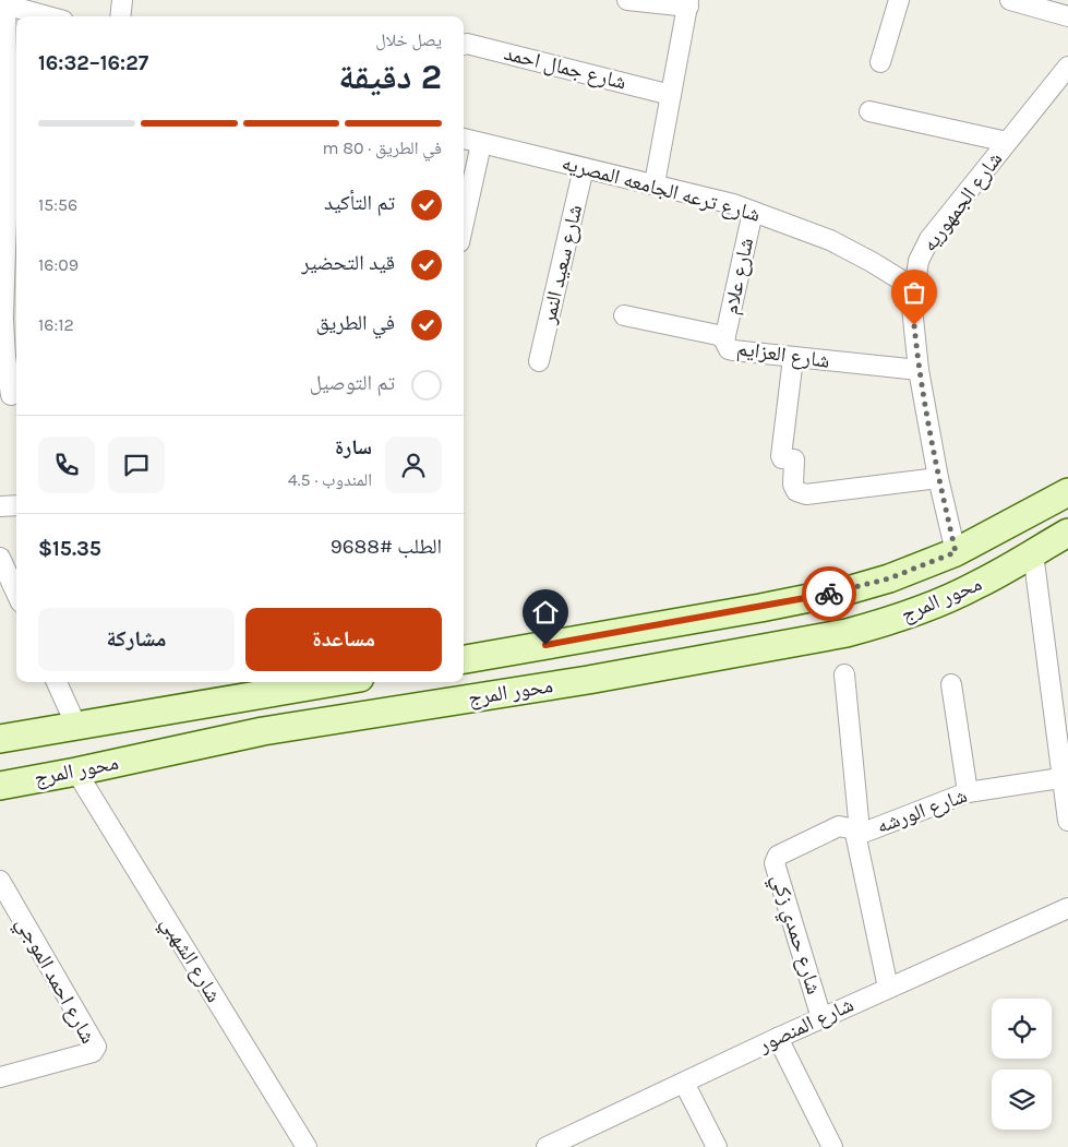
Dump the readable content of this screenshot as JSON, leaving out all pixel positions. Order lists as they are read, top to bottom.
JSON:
{
  "streets": {
    "main road": ["محور المرج"],
    "street": [
      "شارع جمال احمد",
      "شارع ترعه الجامعه المصريه",
      "شارع الجمهوريه",
      "شارع سعيد النمر",
      "شارع علام",
      "شارع العزايم",
      "شارع الورشه",
      "شارع حمدي زكي",
      "شارع الشهبي",
      "شارع احمد الموجي",
      "شارع المنصور"
    ]
  },
  "crossings": [
    ["شارع ترعه الجامعه المصريه", "شارع الجمهوريه"],
    ["شارع ترعه الجامعه المصريه", "شارع سعيد النمر"],
    ["شارع ترعه الجامعه المصريه", "شارع علام"],
    ["شارع الجمهوريه", "شارع العزايم"],
    ["شارع الجمهوريه", "محور المرج"],
    ["شارع علام", "شارع العزايم"],
    ["محور المرج", "شارع الشهبي"],
    ["شارع الورشه", "شارع حمدي زكي"],
    ["شارع حمدي زكي", "شارع المنصور"]
  ],
  "page": {
    "heading": ["2 دقيقة", "يصل خلال", "16:27–16:32"],
    "panel": [
      "سارة",
      "المندوب · 4.5",
      "الطلب #9688",
      "$15.35"
    ],
    "bar": "في الطريق · 80 m",
    "list": [
      ["تم التأكيد", "15:56"],
      ["قيد التحضير", "16:09"],
      ["في الطريق", "16:12"],
      "تم التوصيل"
    ],
    "buttons": ["مساعدة", "مشاركة"]
  }
}
